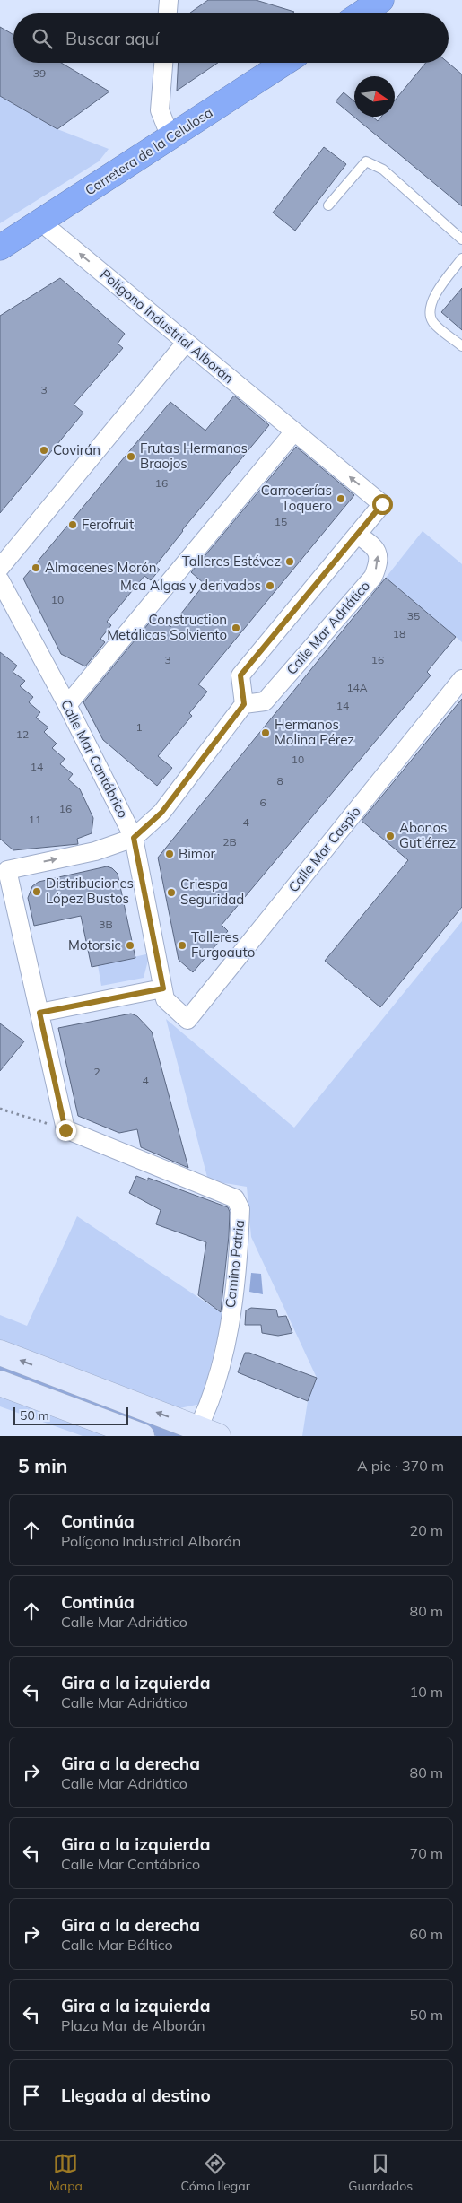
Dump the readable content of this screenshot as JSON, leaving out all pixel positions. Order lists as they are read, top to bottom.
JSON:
{
  "streets": {
    "highway": ["Carretera de la Celulosa"],
    "street": [
      "Polígono Industrial Alborán",
      "Calle Mar Adriático",
      "Calle Mar Cantábrico",
      "Calle Mar Caspio",
      "Camino Patria"
    ]
  },
  "crossings": [
    ["Carretera de la Celulosa", "Polígono Industrial Alborán"],
    ["Polígono Industrial Alborán", "Calle Mar Adriático"],
    ["Calle Mar Cantábrico", "Calle Mar Caspio"]
  ],
  "one_way": ["Polígono Industrial Alborán"],
  "places": [
    "Covirán",
    "Frutas Hermanos Braojos",
    "Carrocerías Toquero",
    "Ferofruit",
    "Talleres Estévez",
    "Almacenes Morón",
    "Mca Algas y derivados",
    "Construction Metálicas Solviento",
    "Hermanos Molina Pérez",
    "Abonos Gutiérrez",
    "Bimor",
    "Distribuciones López Bustos",
    "Criespa Seguridad",
    "Motorsic",
    "Talleres Furgoauto"
  ],
  "house_numbers": [
    "39",
    "3",
    "16",
    "15",
    "10",
    "35",
    "18",
    "3",
    "16",
    "14A",
    "14",
    "1",
    "12",
    "10",
    "14",
    "8",
    "6",
    "16",
    "11",
    "4",
    "2B",
    "3B",
    "2",
    "4"
  ],
  "scale_bar": "50 m",
  "north": "right",
  "page": {
    "search": "Buscar aquí",
    "scale": "50 m",
    "heading": ["5 min", "A pie · 370 m"],
    "list": [
      ["Continúa", "Polígono Industrial Alborán", "20 m"],
      ["Continúa", "Calle Mar Adriático", "80 m"],
      ["Gira a la izquierda", "Calle Mar Adriático", "10 m"],
      ["Gira a la derecha", "Calle Mar Adriático", "80 m"],
      ["Gira a la izquierda", "Calle Mar Cantábrico", "70 m"],
      ["Gira a la derecha", "Calle Mar Báltico", "60 m"],
      ["Gira a la izquierda", "Plaza Mar de Alborán", "50 m"],
      "Llegada al destino"
    ],
    "nav": ["Mapa", "Cómo llegar", "Guardados"]
  }
}
